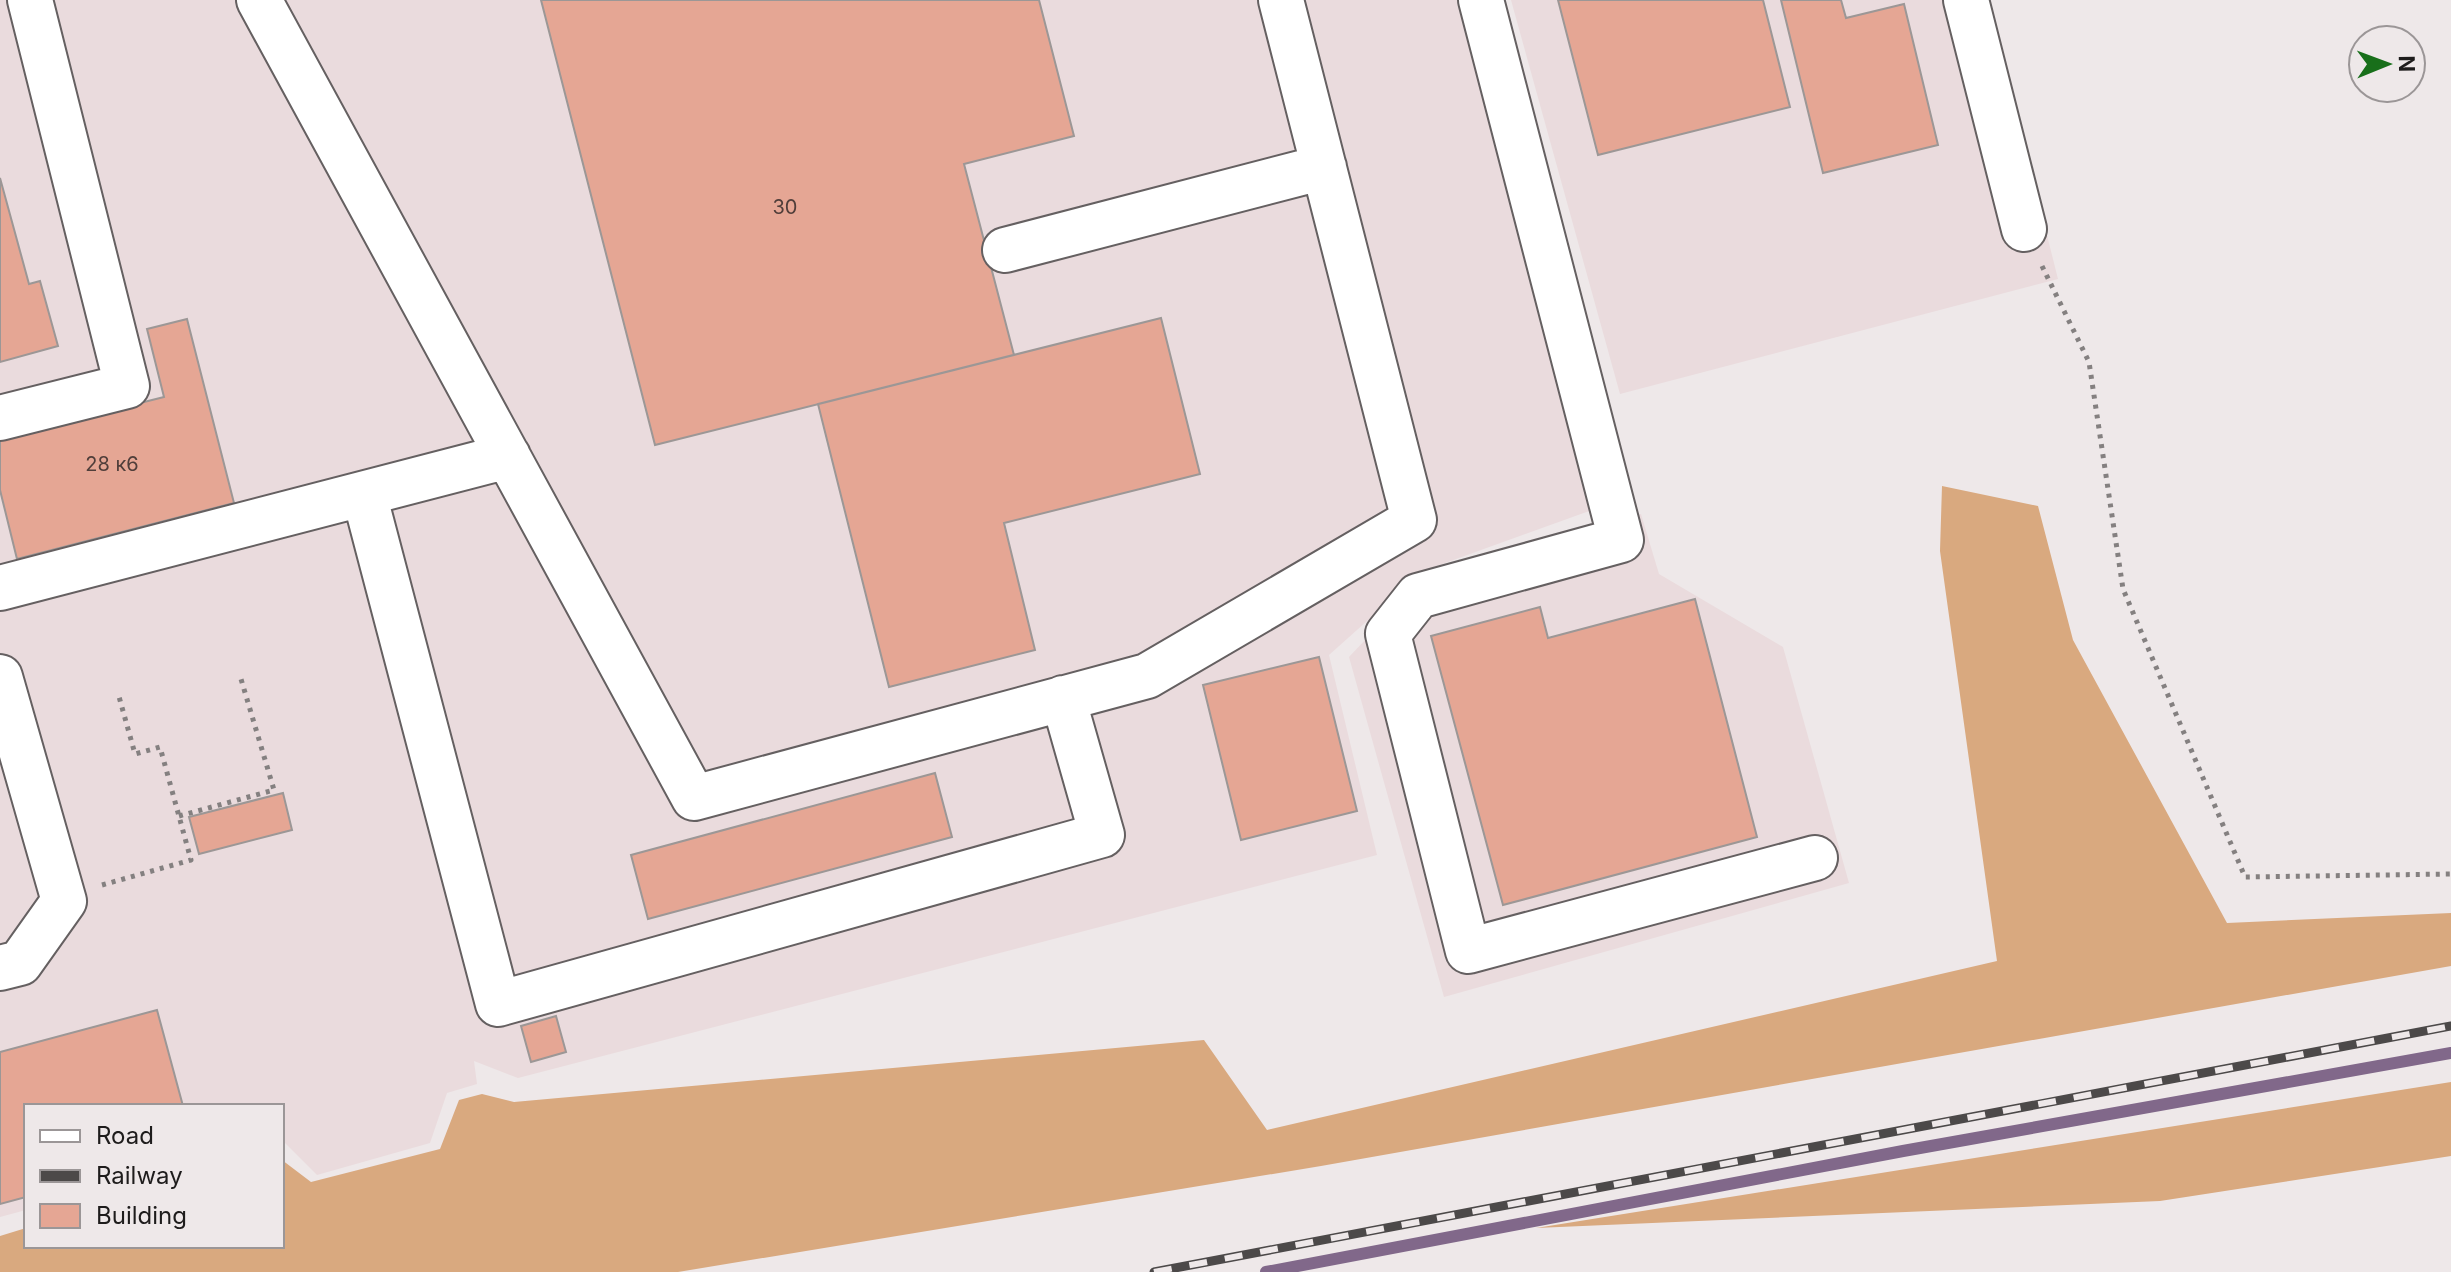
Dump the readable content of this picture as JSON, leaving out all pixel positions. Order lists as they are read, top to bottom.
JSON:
{
  "house_numbers": ["30", "28 к6"],
  "legend": ["Road", "Railway", "Building"],
  "north": "right"
}
